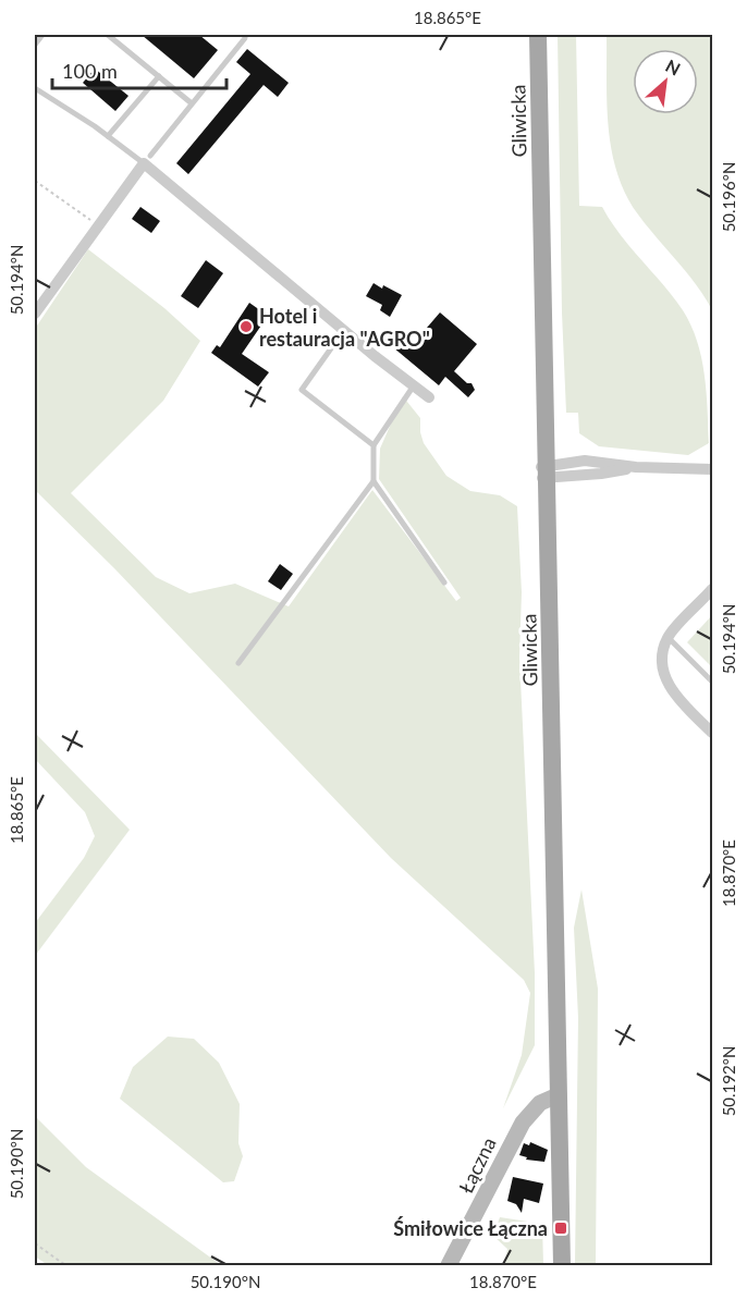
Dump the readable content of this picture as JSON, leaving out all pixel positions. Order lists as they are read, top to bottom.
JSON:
{
  "streets": {
    "main road": ["Gliwicka"],
    "street": ["Łączna"]
  },
  "crossings": [
    ["Gliwicka", "Łączna"]
  ],
  "places": {
    "other": ["Hotel i restauracja \"AGRO\""],
    "transit": ["Śmiłowice Łączna"]
  },
  "scale_bar": "100 m",
  "north": "top right",
  "coordinates": [
    "18.865°E",
    "50.196°N",
    "50.194°N",
    "18.870°E",
    "50.192°N",
    "50.190°N"
  ]
}
